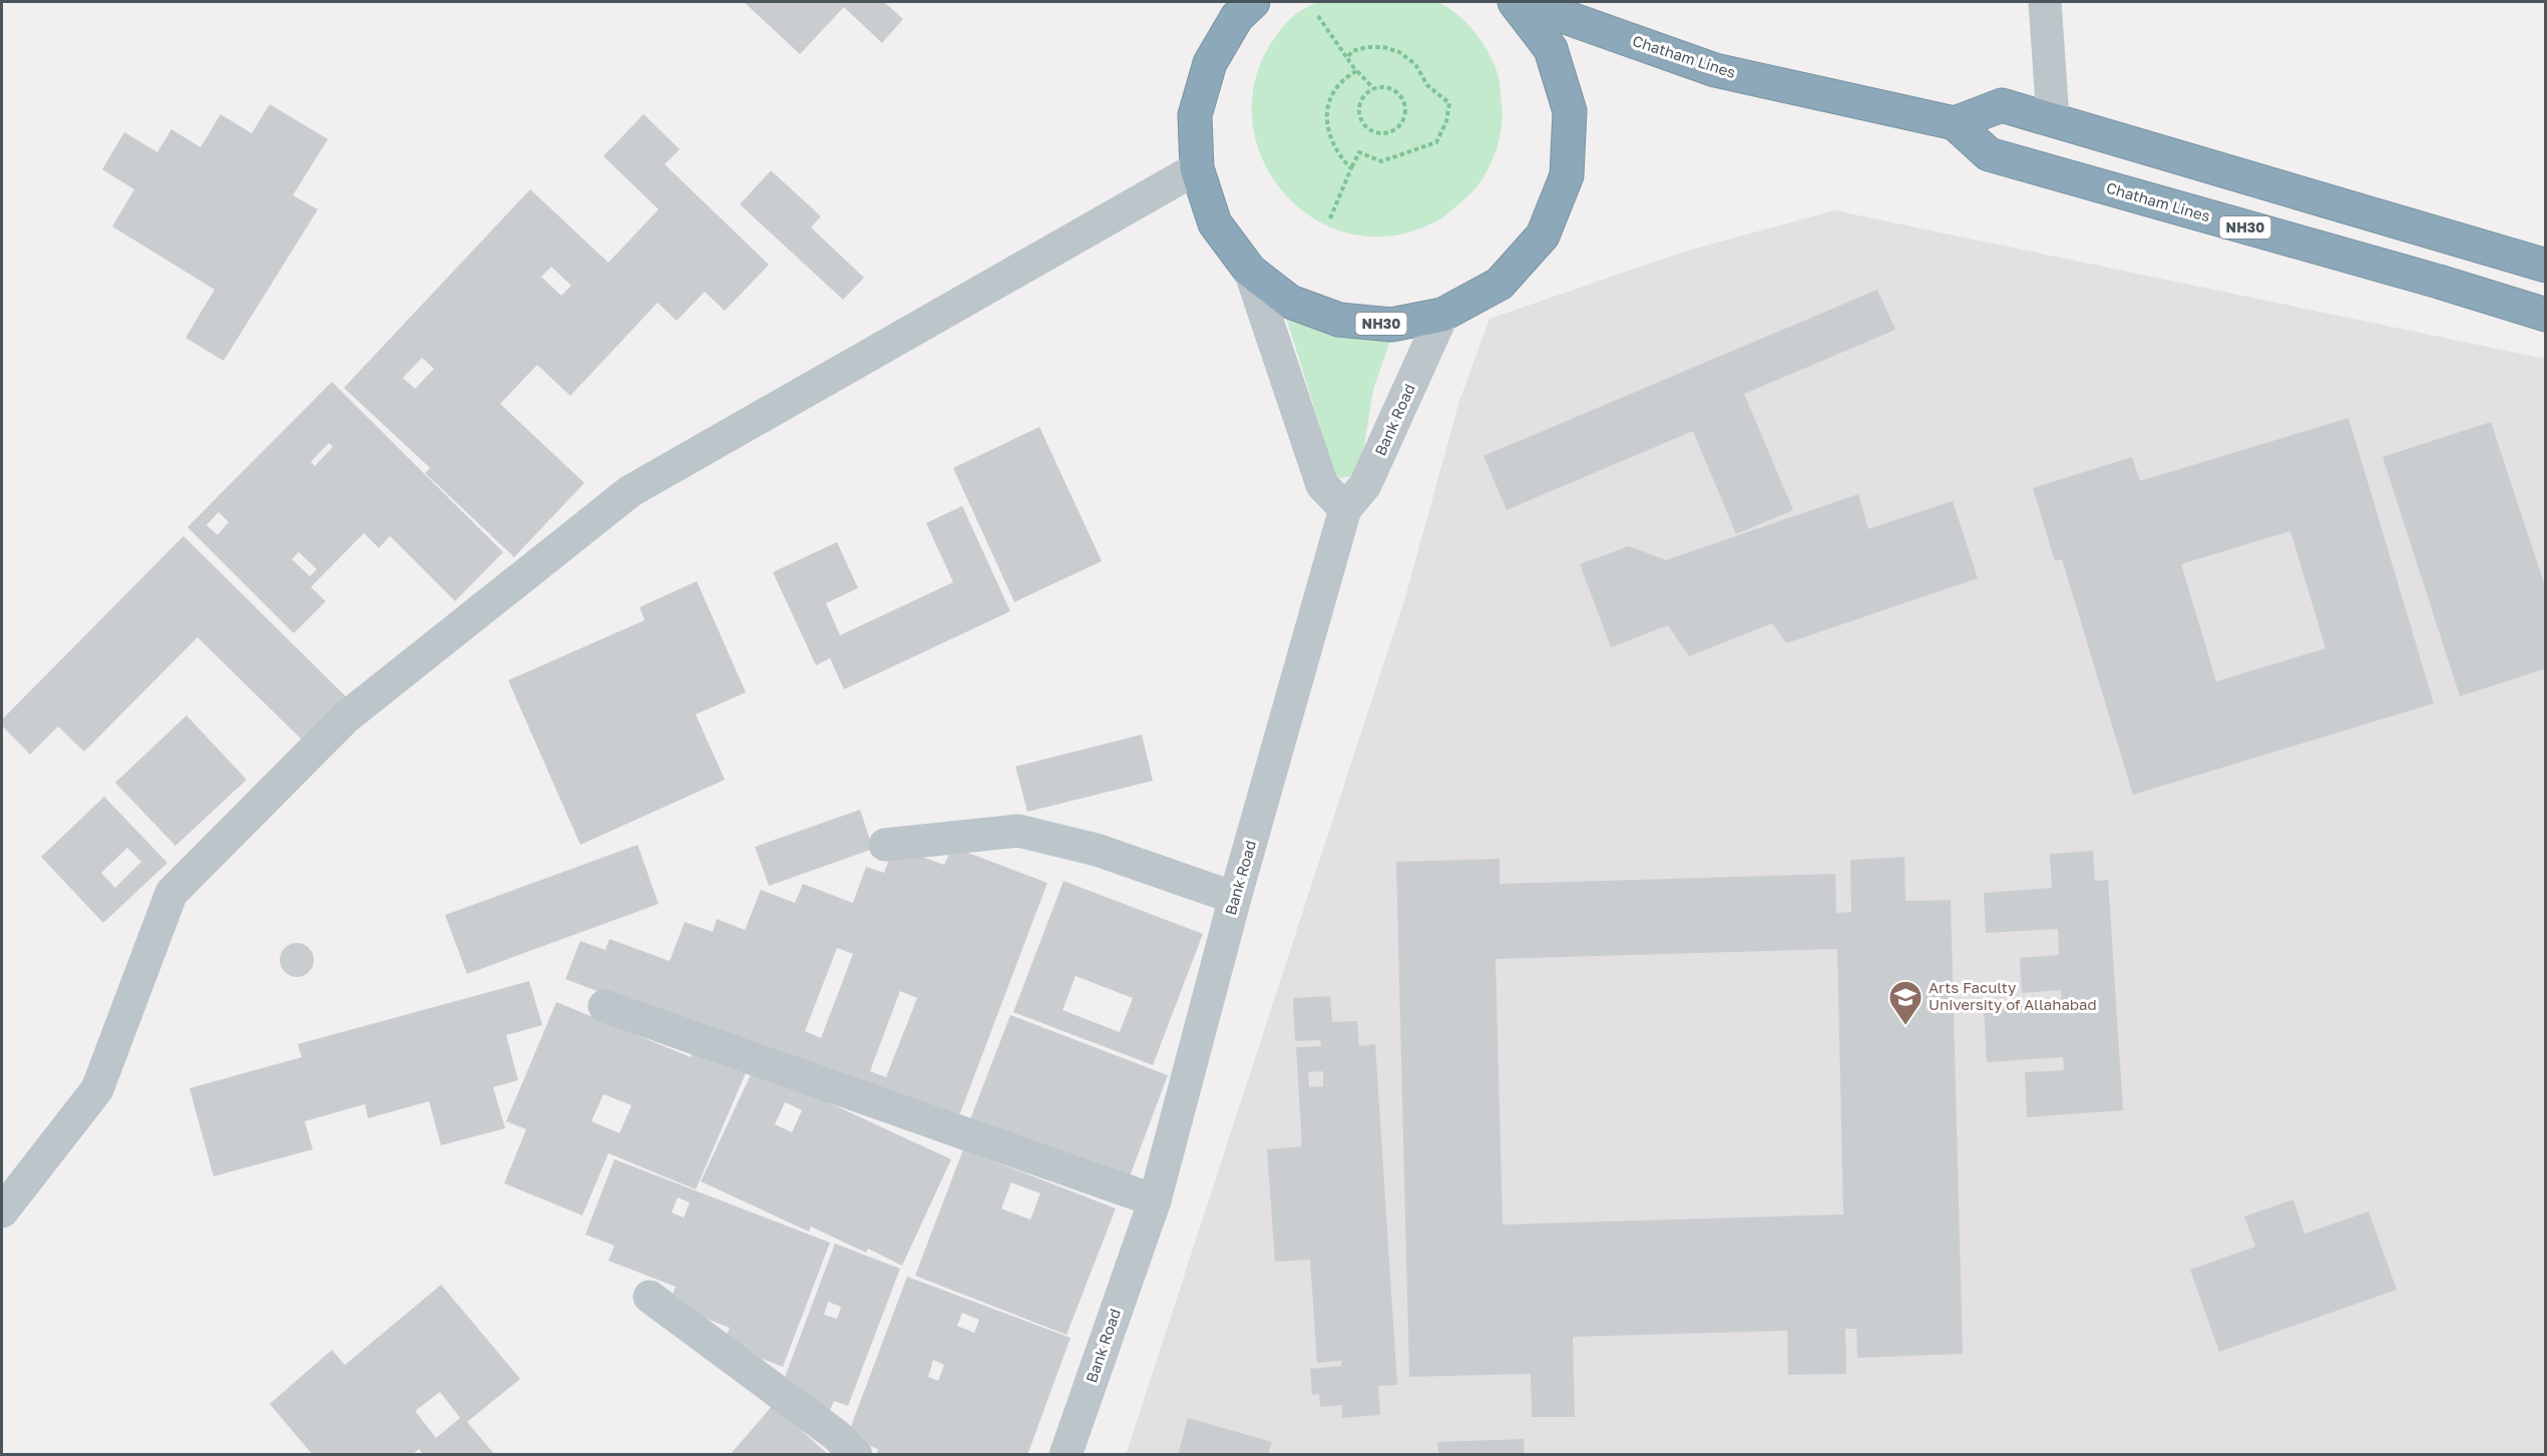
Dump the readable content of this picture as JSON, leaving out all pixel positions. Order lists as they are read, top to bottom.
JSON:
{
  "streets": {
    "highway": ["Chatham Lines", "NH30"],
    "street": ["Bank Road"]
  },
  "crossings": [
    ["NH30", "Bank Road"]
  ],
  "places": {
    "school or university": ["Arts Faculty University of Allahabad"]
  }
}
